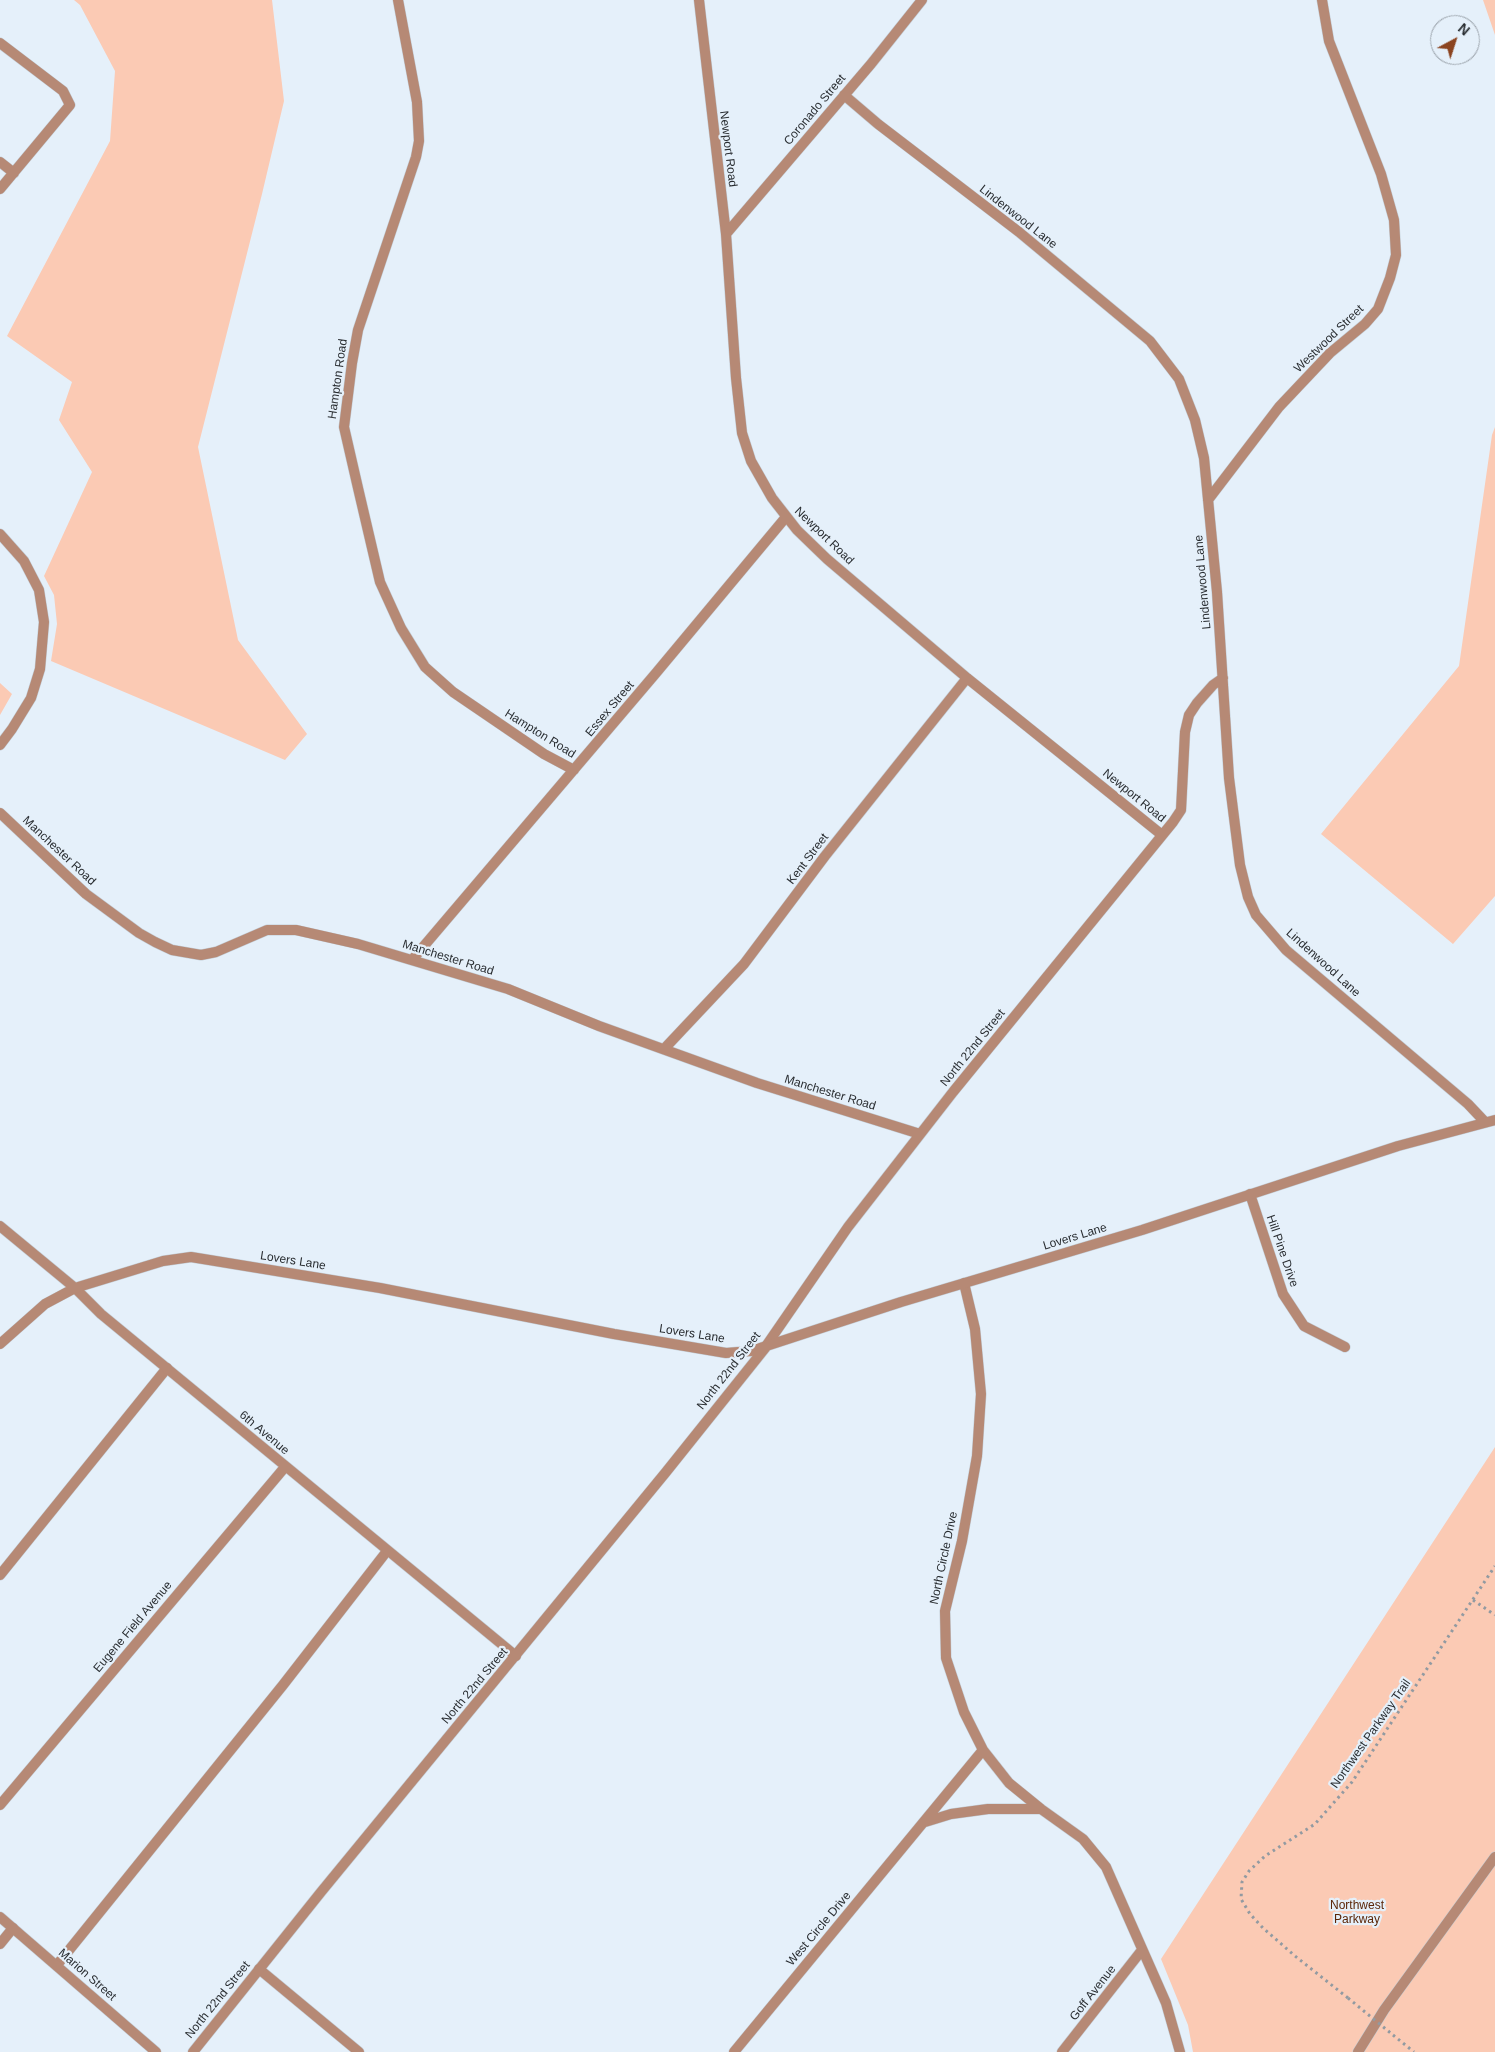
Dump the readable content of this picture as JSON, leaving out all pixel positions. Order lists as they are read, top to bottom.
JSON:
{
  "streets": {
    "street": [
      "Coronado Street",
      "Newport Road",
      "Lindenwood Lane",
      "Westwood Street",
      "Hampton Road",
      "Essex Street",
      "Manchester Road",
      "Kent Street",
      "North 22nd Street",
      "Lovers Lane",
      "Hill Pine Drive",
      "6th Avenue",
      "North Circle Drive",
      "Eugene Field Avenue",
      "West Circle Drive",
      "Marion Street",
      "Goff Avenue"
    ],
    "path": ["Northwest Parkway Trail"]
  },
  "crossings": [
    ["Coronado Street", "Newport Road"],
    ["Coronado Street", "Lindenwood Lane"],
    ["Newport Road", "Essex Street"],
    ["Newport Road", "Kent Street"],
    ["Newport Road", "North 22nd Street"],
    ["Lindenwood Lane", "Westwood Street"],
    ["Lindenwood Lane", "North 22nd Street"],
    ["Lindenwood Lane", "Lovers Lane"],
    ["Hampton Road", "Essex Street"],
    ["Essex Street", "Manchester Road"],
    ["Manchester Road", "Kent Street"],
    ["Manchester Road", "North 22nd Street"],
    ["North 22nd Street", "Lovers Lane"],
    ["North 22nd Street", "6th Avenue"],
    ["Lovers Lane", "Hill Pine Drive"],
    ["Lovers Lane", "6th Avenue"],
    ["Lovers Lane", "North Circle Drive"],
    ["6th Avenue", "Eugene Field Avenue"],
    ["North Circle Drive", "West Circle Drive"],
    ["North Circle Drive", "Goff Avenue"]
  ],
  "parks": ["Northwest Parkway"],
  "north": "top right"
}
